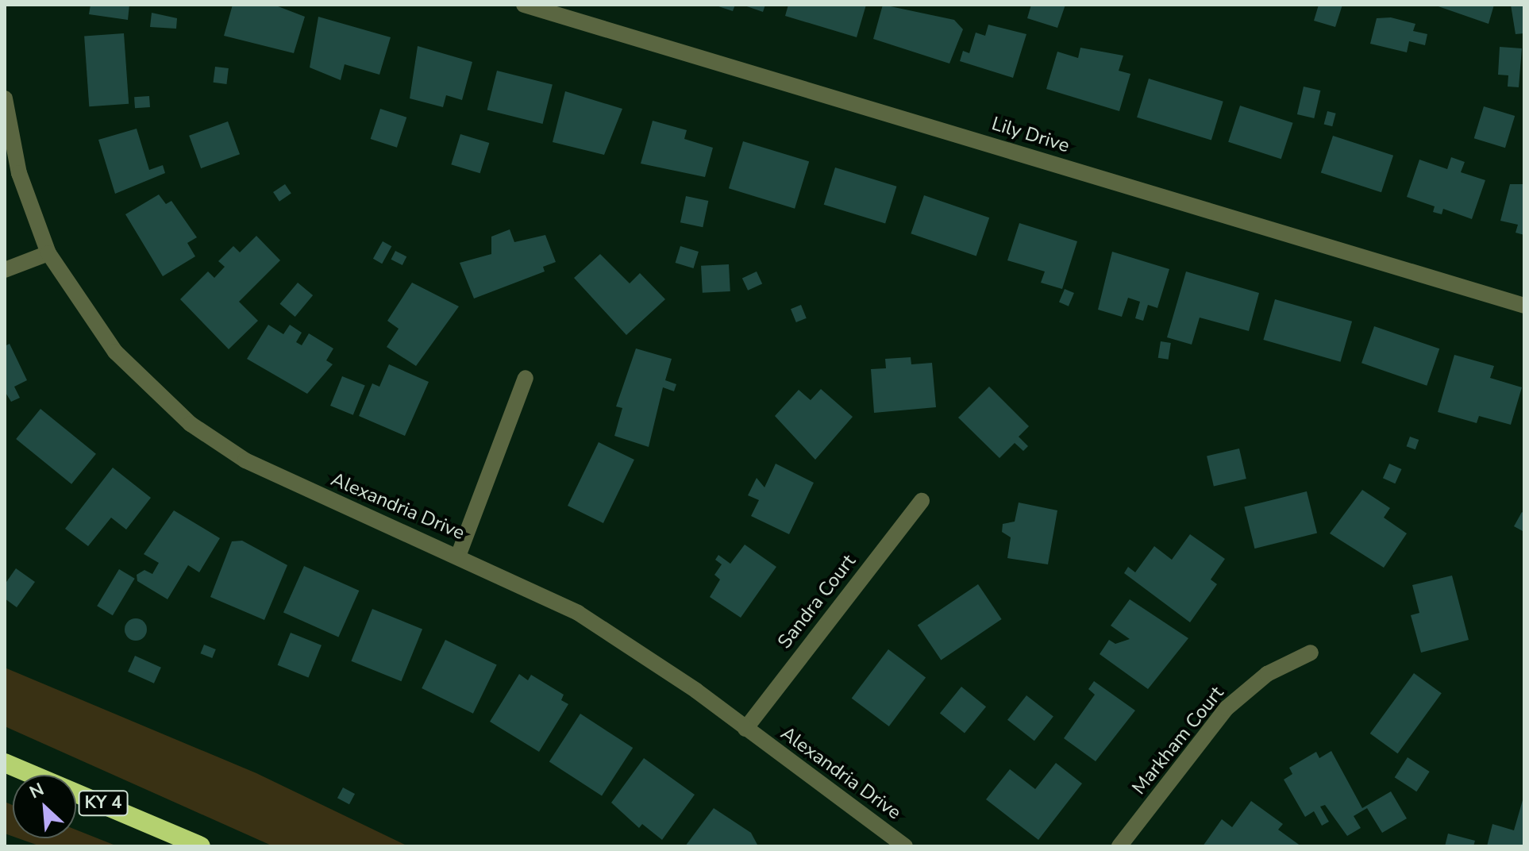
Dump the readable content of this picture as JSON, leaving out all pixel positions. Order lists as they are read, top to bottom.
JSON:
{
  "streets": {
    "highway": ["KY 4"],
    "street": [
      "Lily Drive",
      "Alexandria Drive",
      "Sandra Court",
      "Markham Court"
    ]
  },
  "crossings": [
    ["Alexandria Drive", "Sandra Court"]
  ],
  "north": "top left"
}
